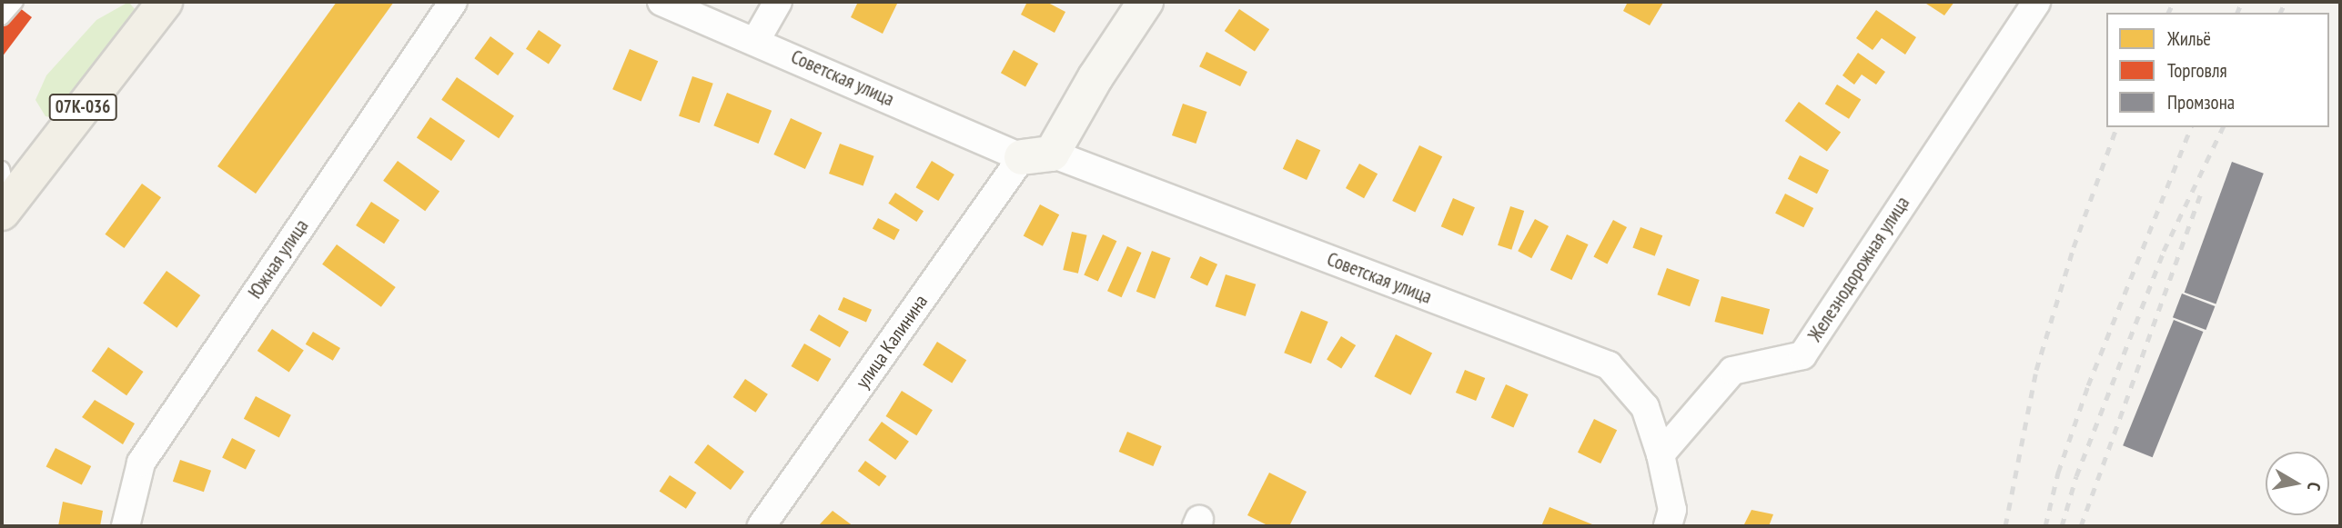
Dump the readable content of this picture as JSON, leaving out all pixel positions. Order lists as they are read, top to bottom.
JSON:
{
  "streets": {
    "main road": ["07К-036"],
    "street": [
      "Советская улица",
      "Южная улица",
      "Железнодорожная улица",
      "улица Калинина"
    ]
  },
  "crossings": [
    ["Советская улица", "Железнодорожная улица"],
    ["Советская улица", "улица Калинина"]
  ],
  "legend": ["Жильё", "Торговля", "Промзона"],
  "north": "right"
}
